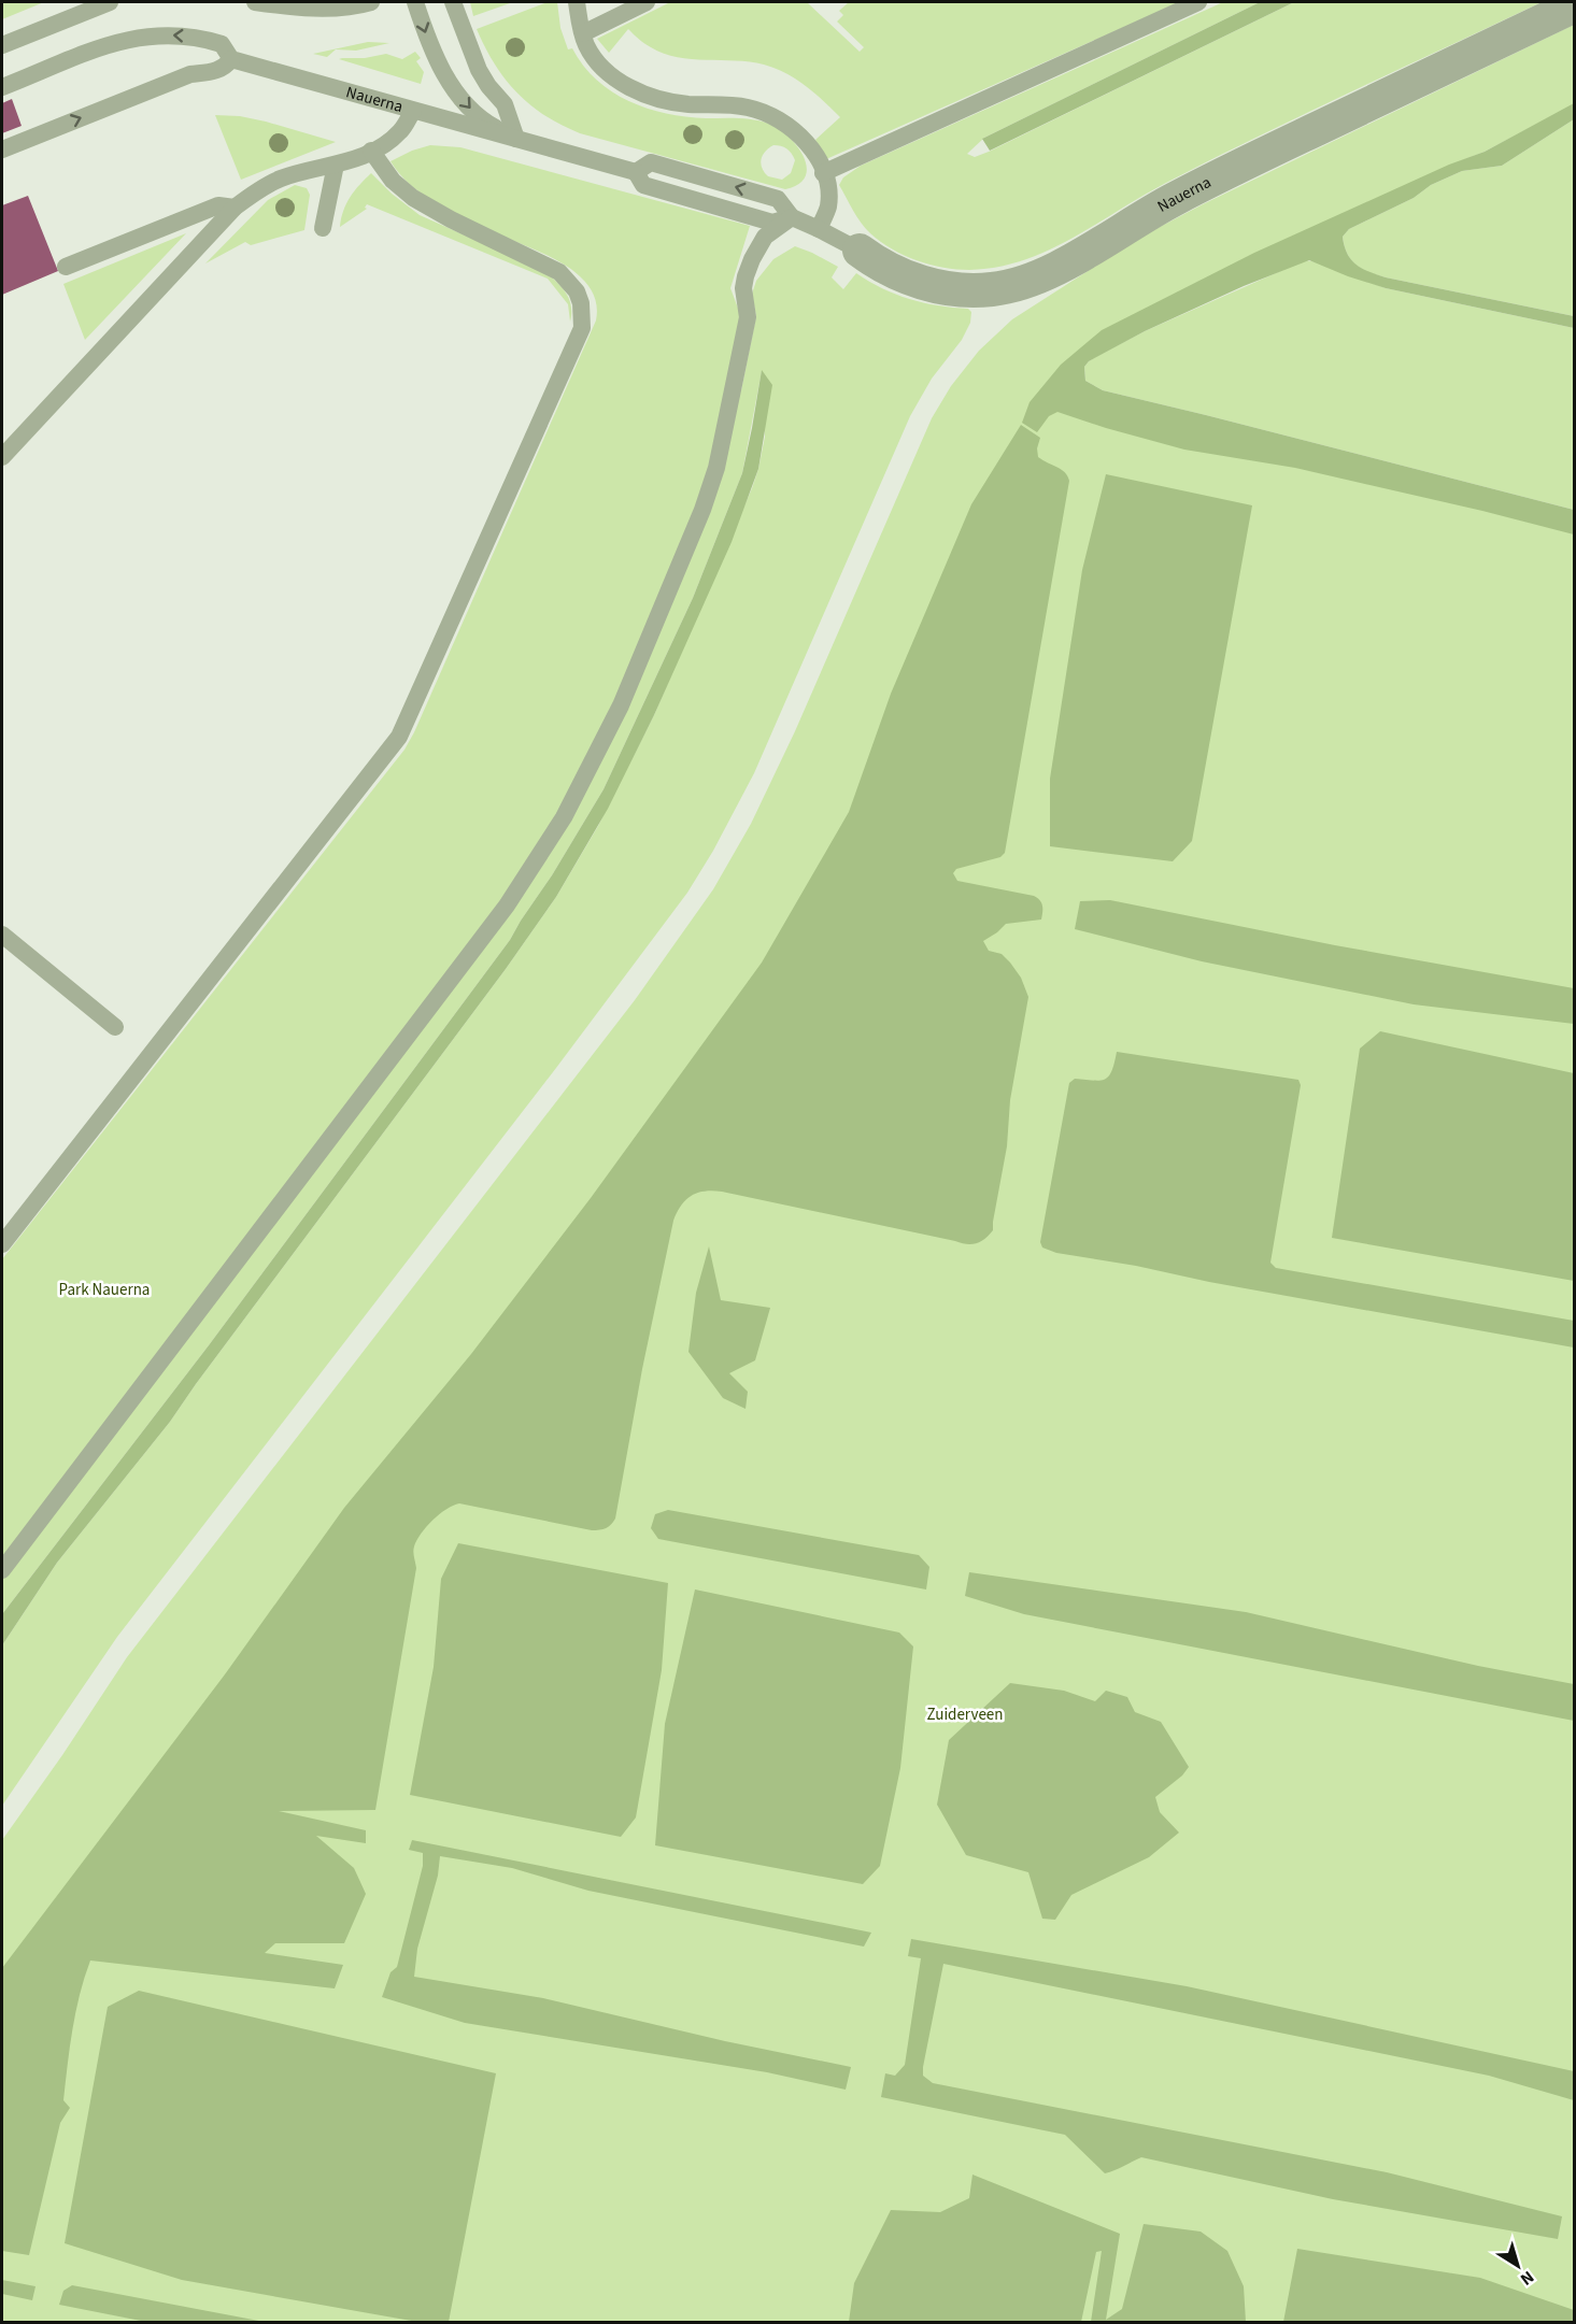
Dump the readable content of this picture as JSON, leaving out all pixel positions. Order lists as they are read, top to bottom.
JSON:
{
  "streets": {
    "street": ["Nauerna"]
  },
  "parks": ["Park Nauerna", "Zuiderveen"],
  "north": "bottom right"
}
